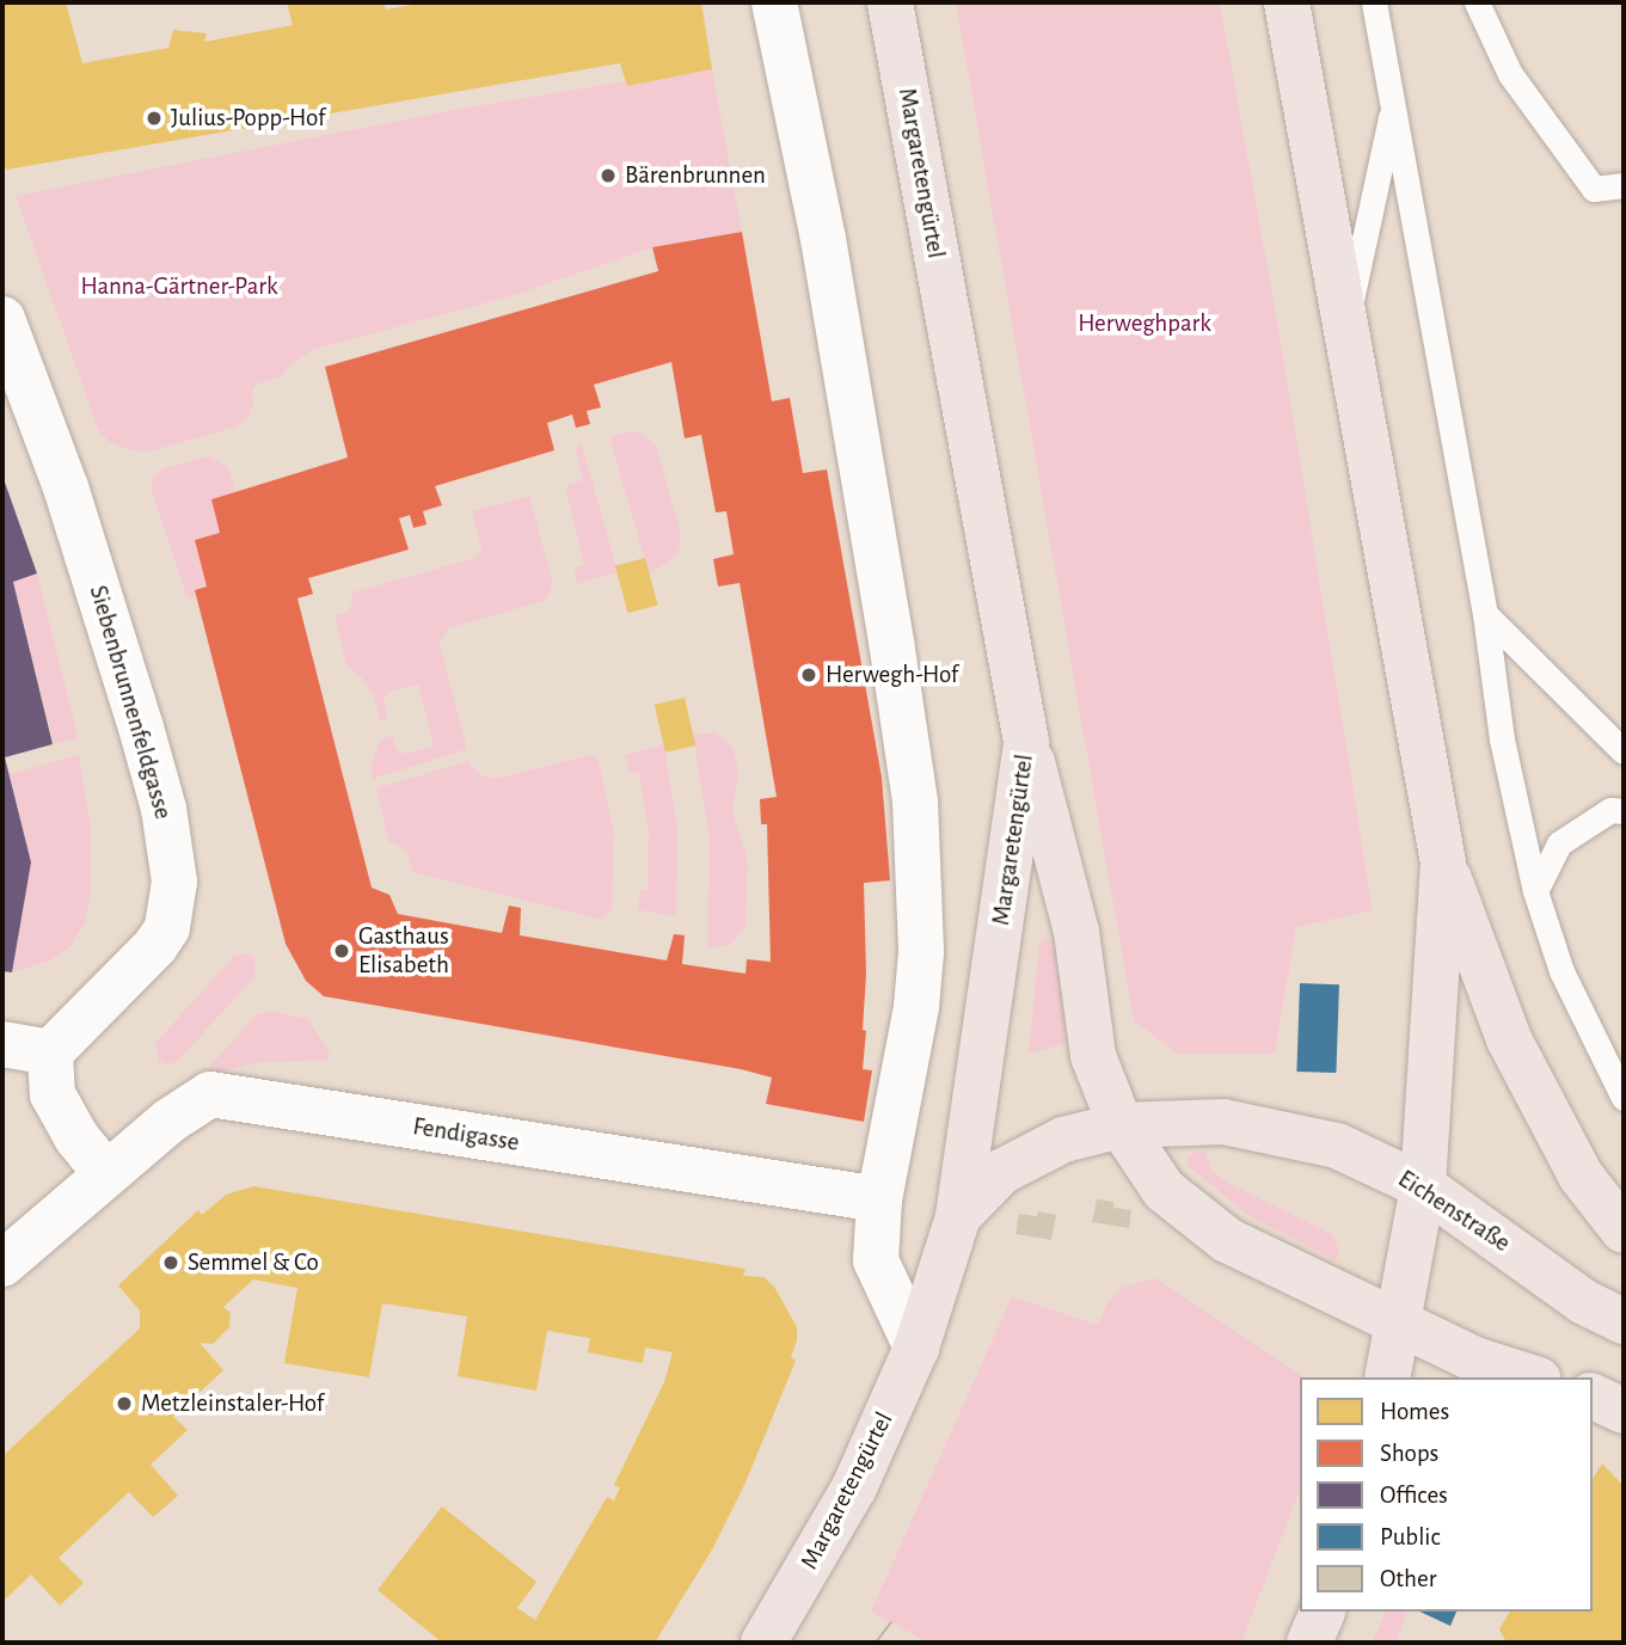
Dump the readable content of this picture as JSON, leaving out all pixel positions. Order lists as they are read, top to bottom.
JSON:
{
  "streets": {
    "main road": ["Margaretengürtel", "Eichenstraße"],
    "street": ["Siebenbrunnenfeldgasse", "Fendigasse"]
  },
  "crossings": [
    ["Margaretengürtel", "Eichenstraße"]
  ],
  "parks": ["Hanna-Gärtner-Park", "Herweghpark"],
  "places": [
    "Julius-Popp-Hof",
    "Bärenbrunnen",
    "Herwegh-Hof",
    "Gasthaus Elisabeth",
    "Semmel & Co",
    "Metzleinstaler-Hof"
  ],
  "legend": [
    "Homes",
    "Shops",
    "Offices",
    "Public",
    "Other"
  ]
}
